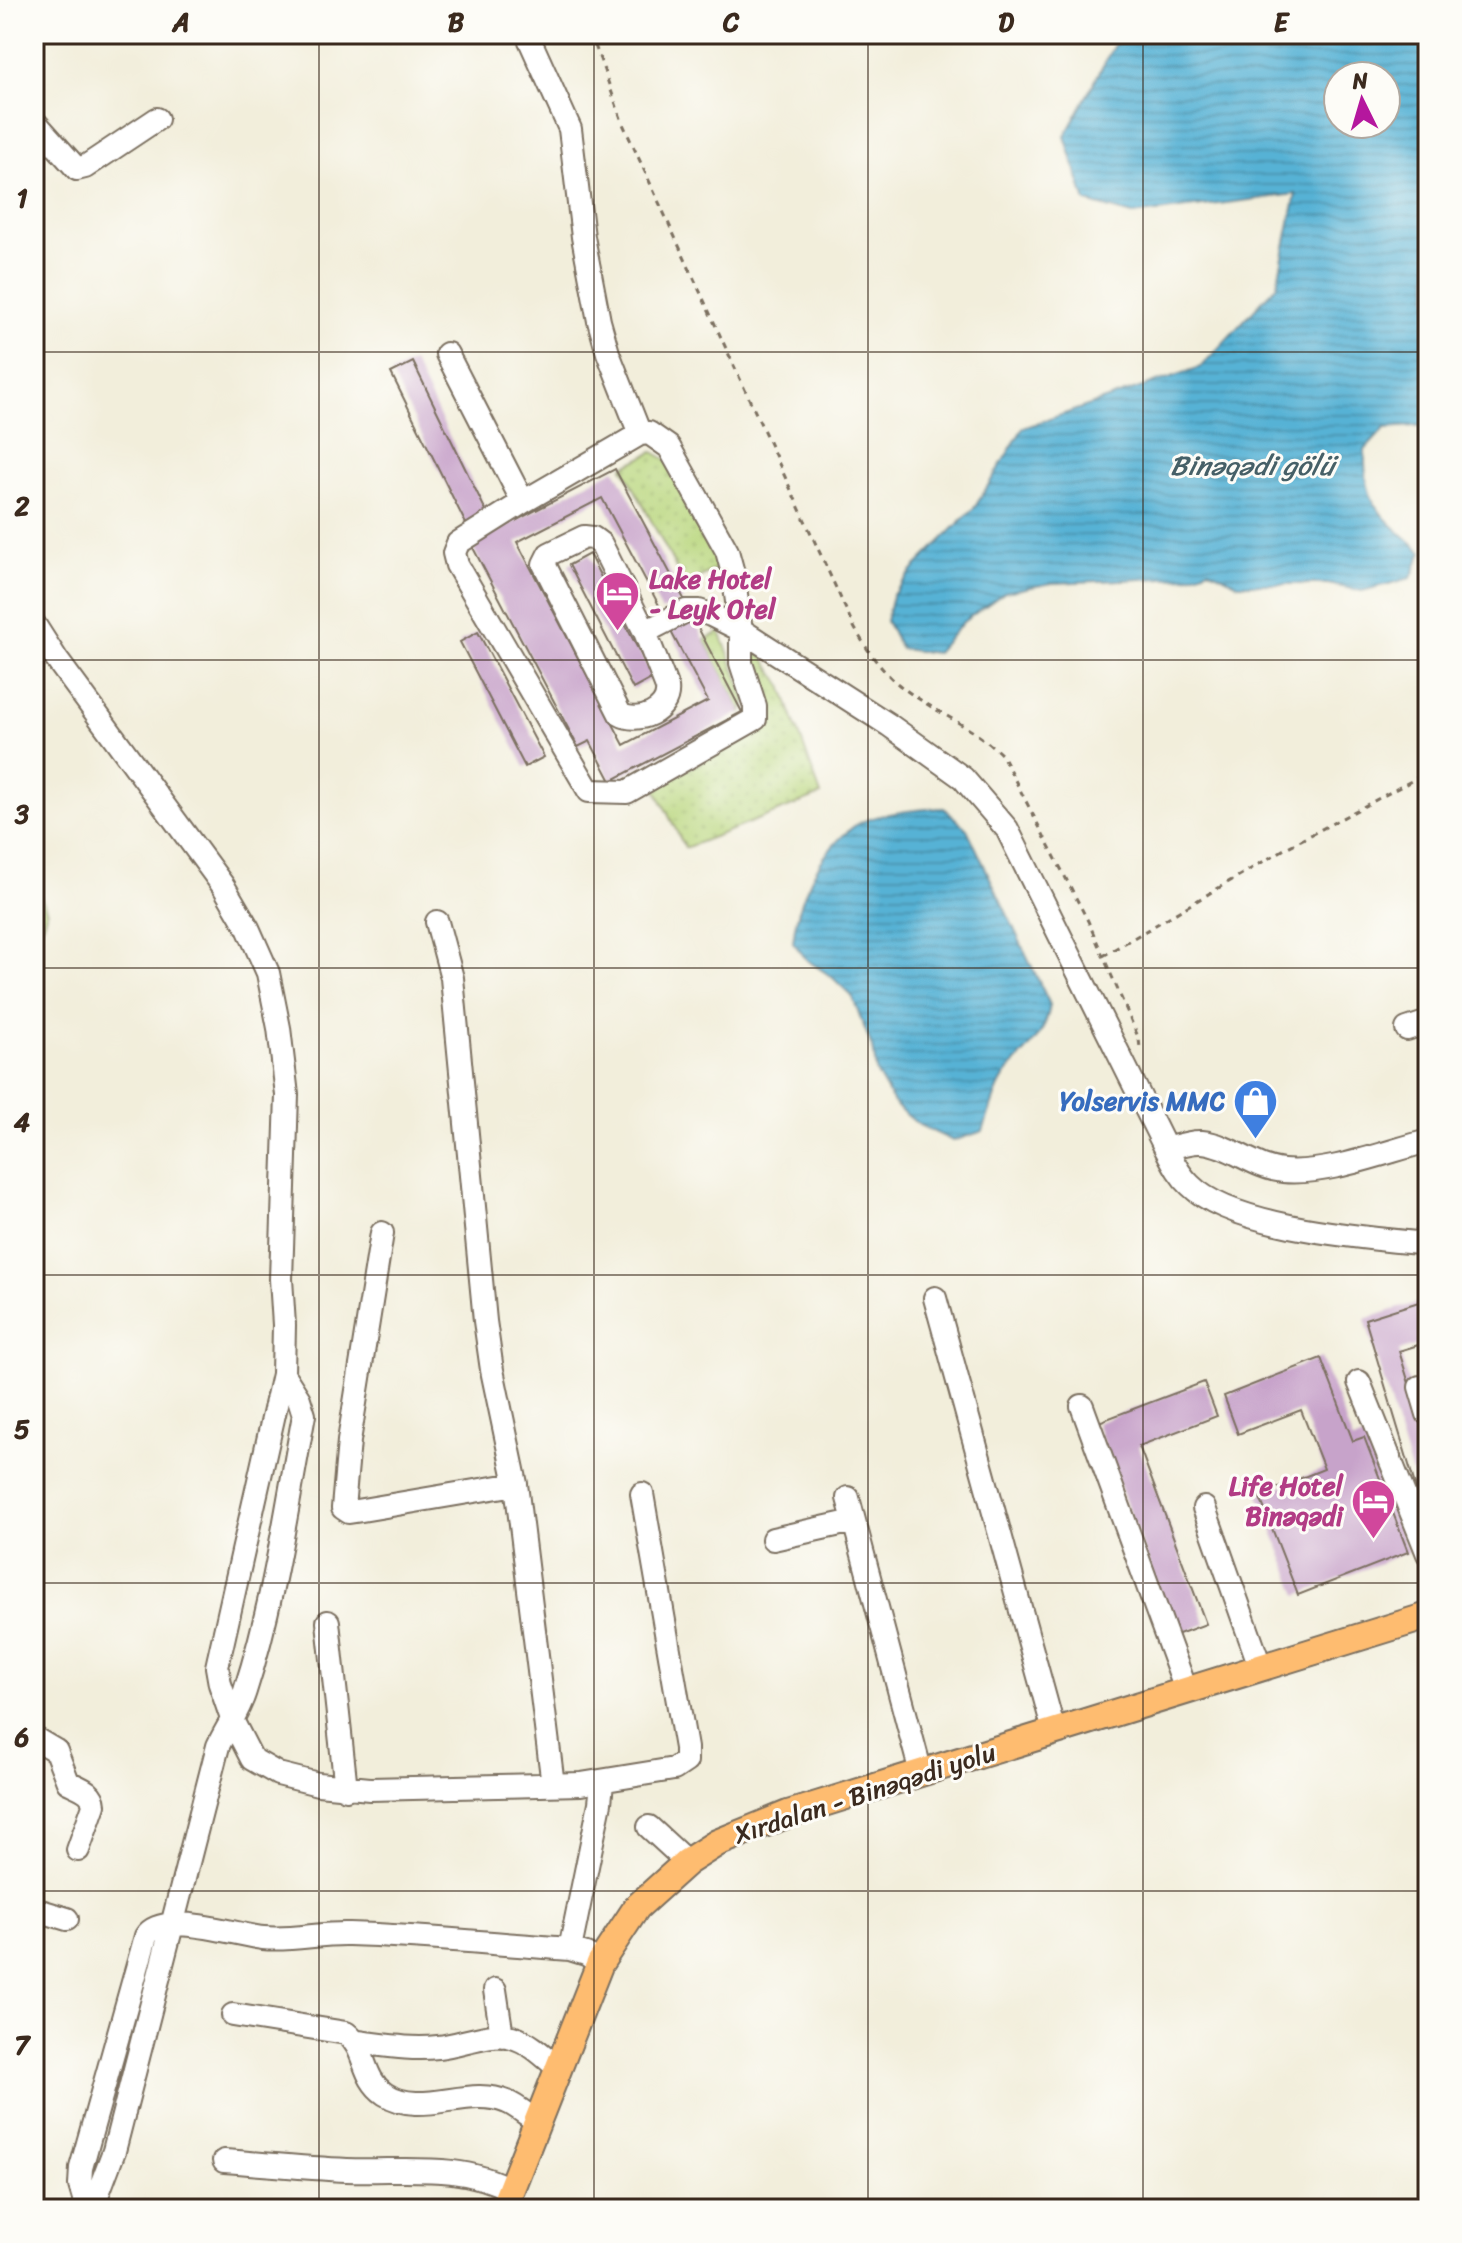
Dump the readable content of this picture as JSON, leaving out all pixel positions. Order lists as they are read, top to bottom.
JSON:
{
  "streets": {
    "main road": ["Xırdalan - Binəqədi yolu"]
  },
  "water": ["Binəqədi gölü"],
  "places": {
    "hotel": ["Lake Hotel - Leyk Otel", "Life Hotel Binəqədi"],
    "shop": ["Yolservis MMC"]
  },
  "north": "top",
  "grid": {
    "columns": [
      "A",
      "B",
      "C",
      "D",
      "E"
    ],
    "rows": [
      "1",
      "2",
      "3",
      "4",
      "5",
      "6",
      "7"
    ]
  }
}
